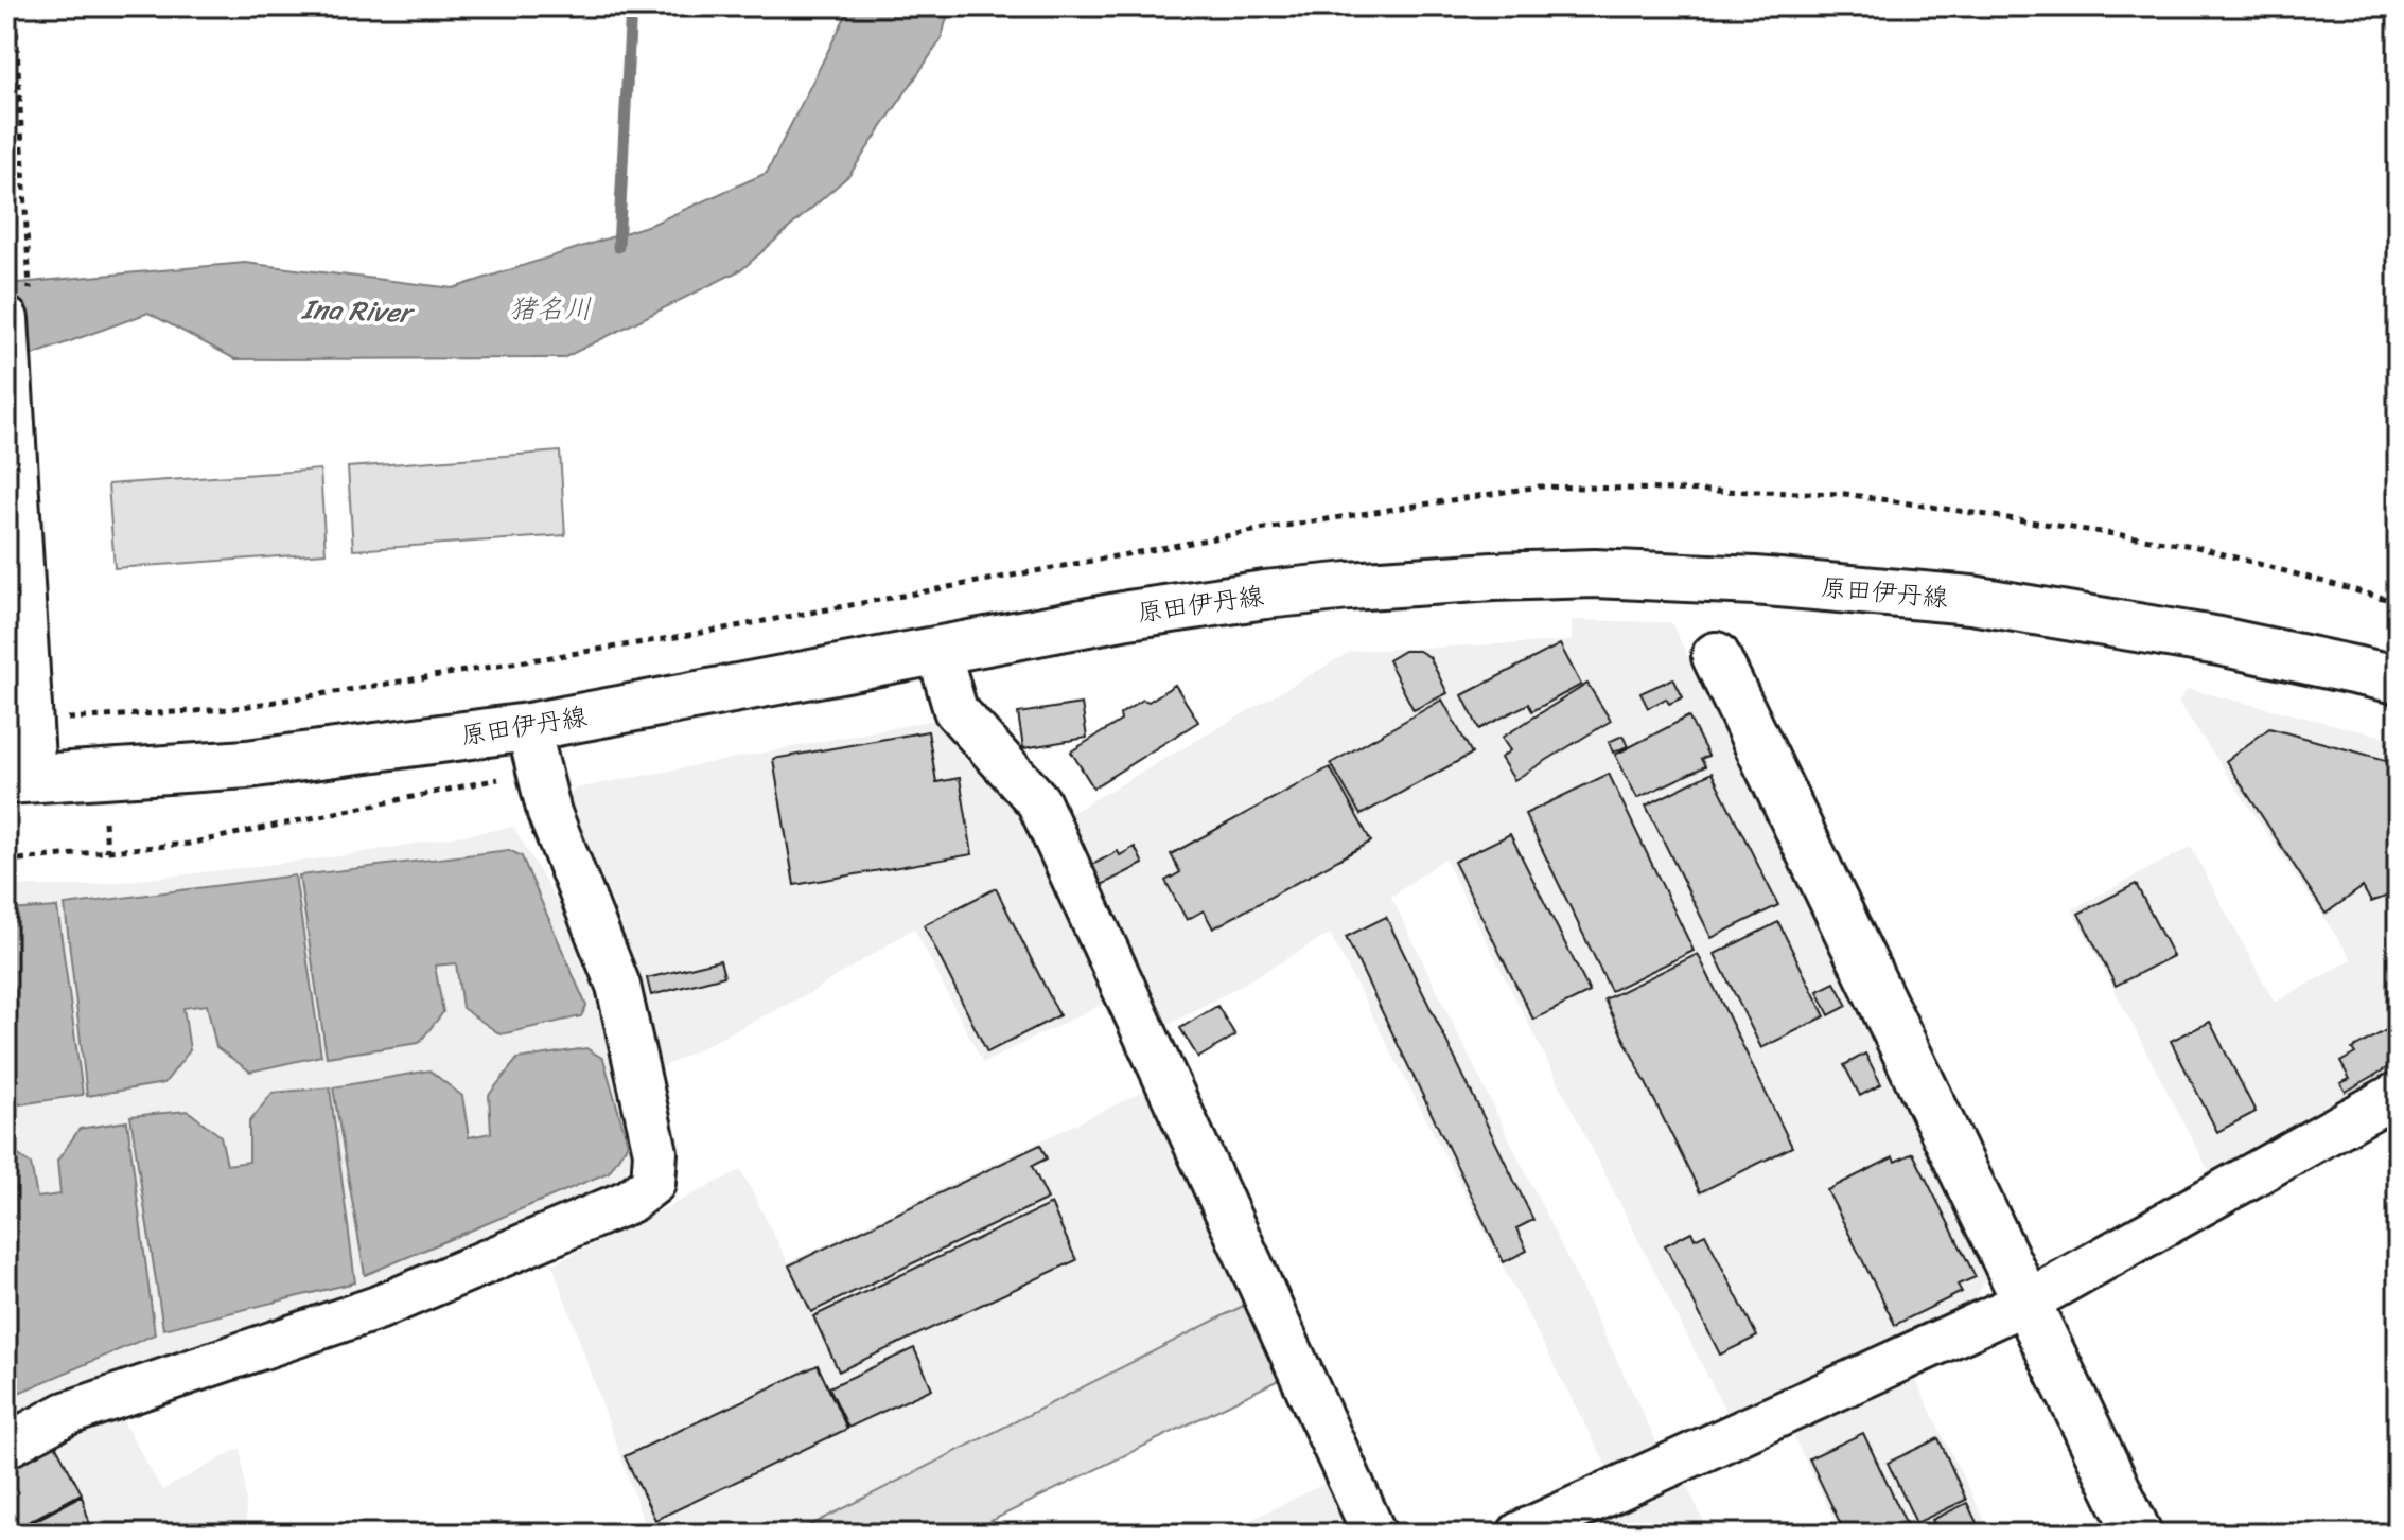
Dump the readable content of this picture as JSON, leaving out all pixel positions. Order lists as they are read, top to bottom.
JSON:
{
  "streets": {
    "street": ["原田伊丹線"]
  },
  "water": ["猪名川", "Ina River"]
}
